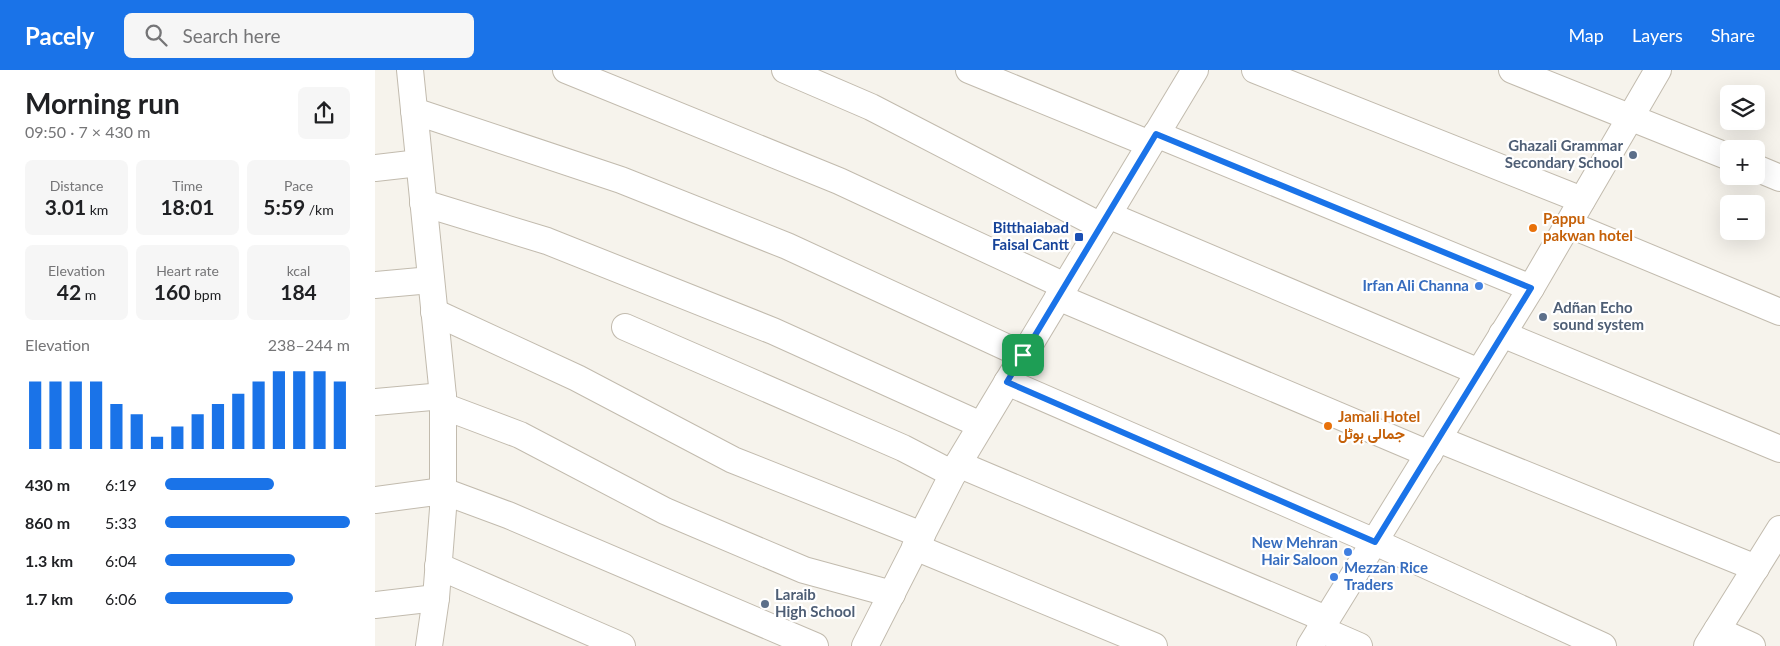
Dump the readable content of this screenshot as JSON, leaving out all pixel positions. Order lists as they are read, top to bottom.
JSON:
{
  "places": {
    "other": [
      "Ghazali Grammar Secondary School",
      "Pappu pakwan hotel",
      "Irfan Ali Channa",
      "Adñan Echo sound system",
      "Jamali Hotel جمالی ہوٹل",
      "New Mehran Hair Saloon",
      "Mezzan Rice Traders",
      "Laraib High School"
    ],
    "transit": ["Bitthaiabad Faisal Cantt"]
  },
  "page": {
    "header": "Pacely",
    "search": "Search here",
    "nav": ["Map", "Layers", "Share"],
    "heading": ["Morning run", "09:50 · 7 × 430 m"],
    "map_buttons": ["+", "−"],
    "stats": [
      ["Distance", "3.01 km"],
      ["Time", "18:01"],
      ["Pace", "5:59 /km"],
      ["Elevation", "42 m"],
      ["Heart rate", "160 bpm"],
      ["kcal", "184"]
    ],
    "chart": ["Elevation", "238–244 m"],
    "list": [
      {
        "name": "430 m",
        "note": "6:19"
      },
      {
        "name": "860 m",
        "note": "5:33"
      },
      {
        "name": "1.3 km",
        "note": "6:04"
      },
      {
        "name": "1.7 km",
        "note": "6:06"
      }
    ]
  }
}
